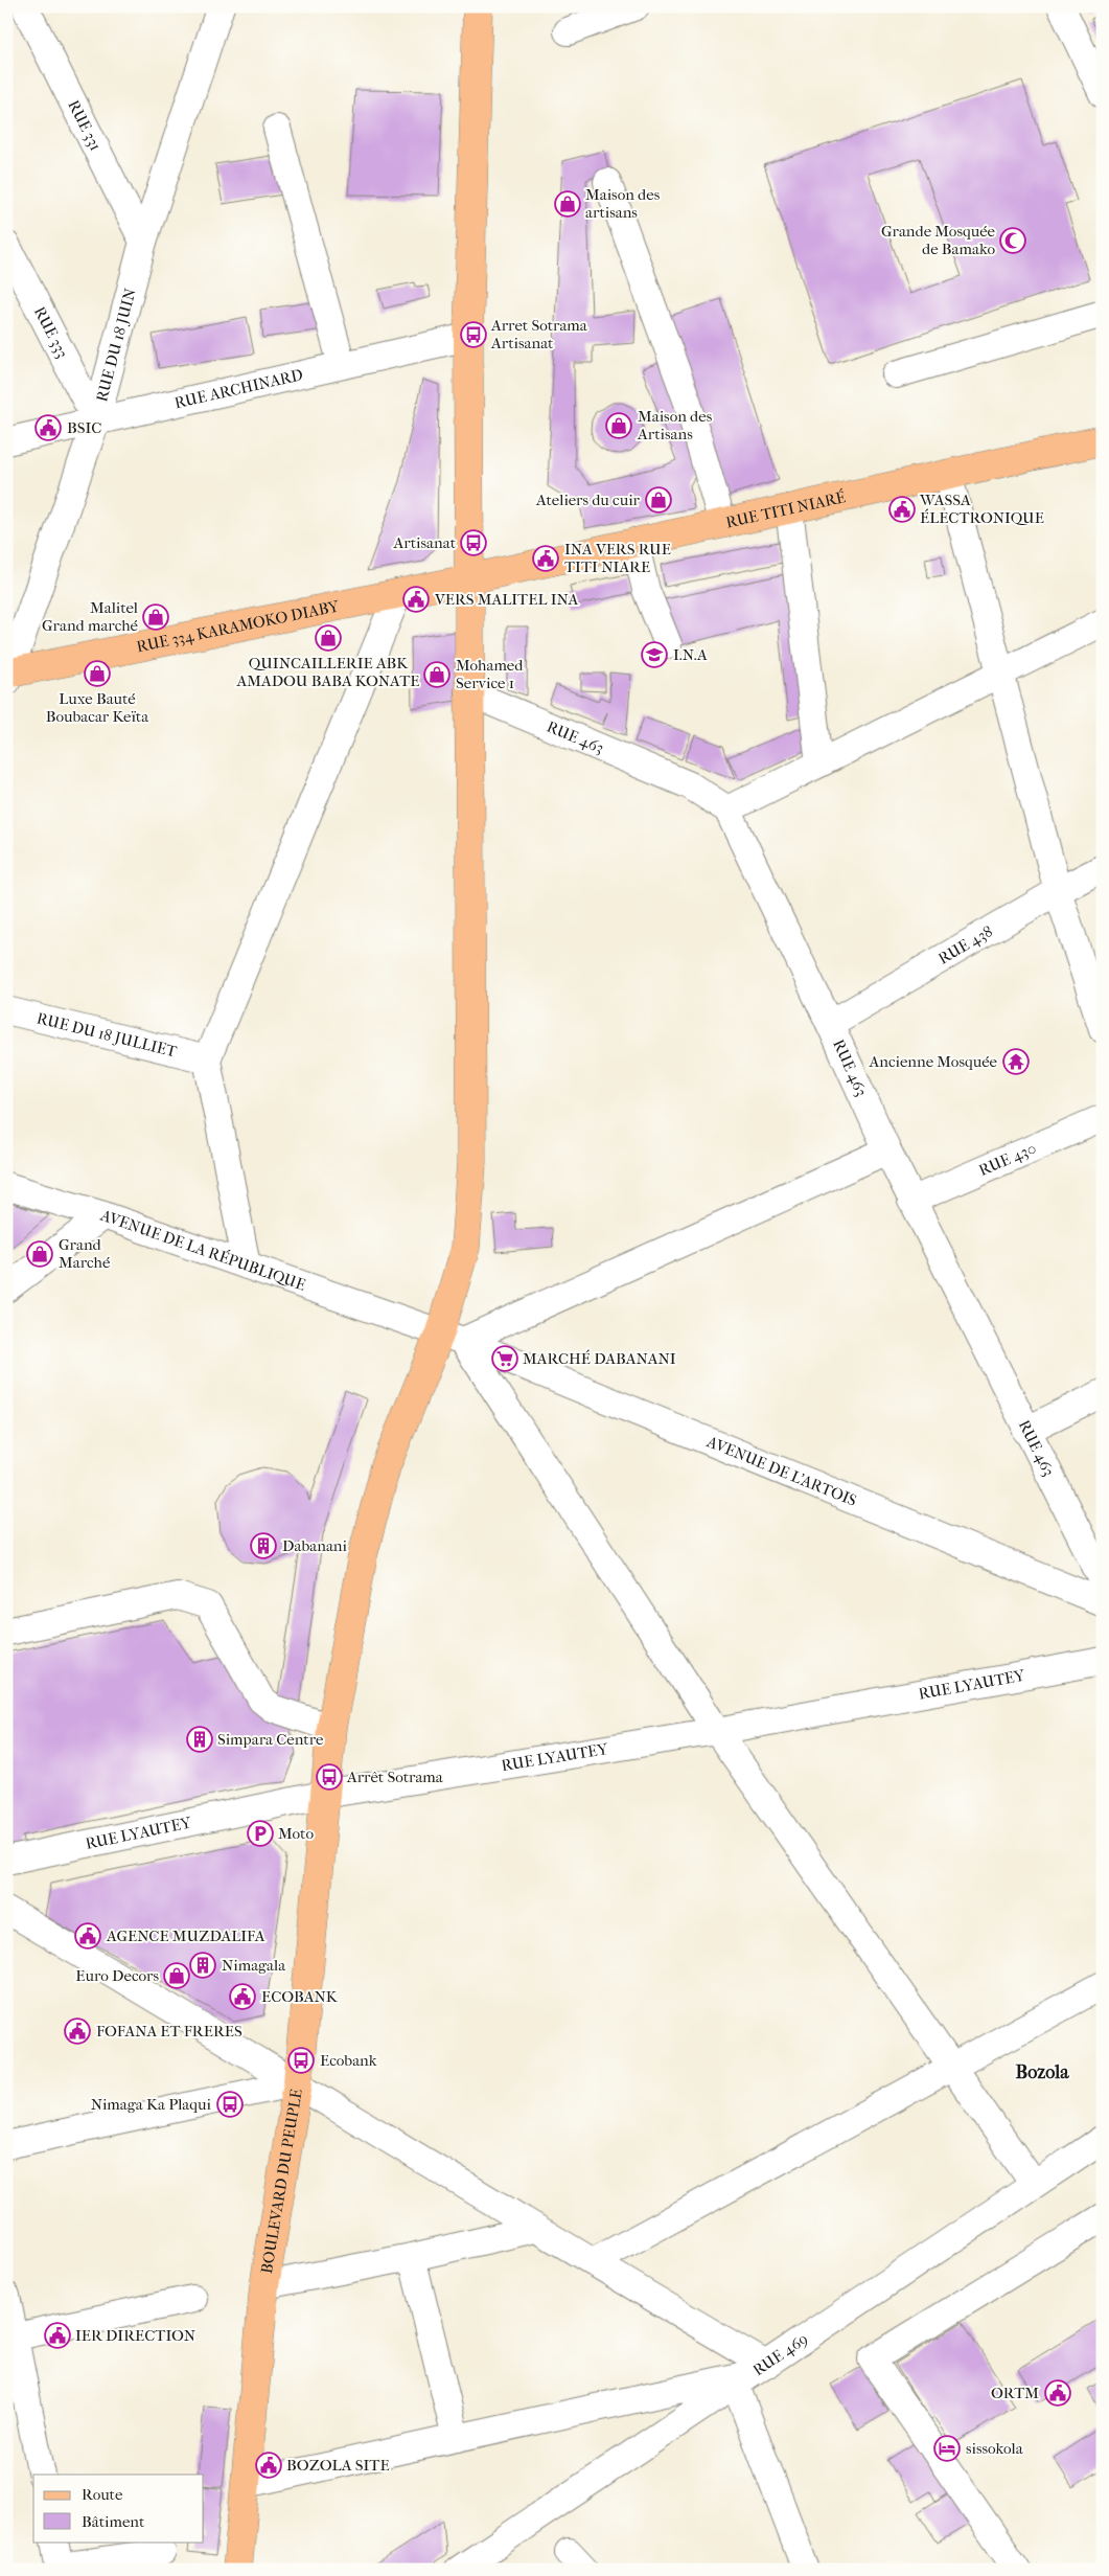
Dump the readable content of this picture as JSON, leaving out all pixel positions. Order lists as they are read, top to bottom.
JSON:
{
  "streets": {
    "main road": ["RUE TITI NIARÉ", "RUE 334 KARAMOKO DIABY", "BOULEVARD DU PEUPLE"],
    "street": [
      "RUE 331",
      "RUE 333",
      "RUE DU 18 JUIN",
      "RUE ARCHINARD",
      "RUE 463",
      "RUE 438",
      "RUE DU 18 JULLIET",
      "RUE 430",
      "AVENUE DE LA RÉPUBLIQUE",
      "AVENUE DE L'ARTOIS",
      "RUE LYAUTEY",
      "RUE 469"
    ]
  },
  "crossings": [
    ["RUE 331", "RUE DU 18 JUIN"],
    ["RUE 333", "RUE DU 18 JUIN"],
    ["RUE 333", "RUE ARCHINARD"],
    ["RUE DU 18 JUIN", "RUE ARCHINARD"],
    ["RUE DU 18 JUIN", "RUE 334 KARAMOKO DIABY"],
    ["RUE ARCHINARD", "BOULEVARD DU PEUPLE"],
    ["RUE TITI NIARÉ", "RUE 334 KARAMOKO DIABY"],
    ["RUE TITI NIARÉ", "BOULEVARD DU PEUPLE"],
    ["RUE 334 KARAMOKO DIABY", "BOULEVARD DU PEUPLE"],
    ["RUE 463", "RUE 438"],
    ["RUE 463", "RUE 430"],
    ["RUE 463", "BOULEVARD DU PEUPLE"],
    ["AVENUE DE LA RÉPUBLIQUE", "AVENUE DE L'ARTOIS"],
    ["AVENUE DE LA RÉPUBLIQUE", "BOULEVARD DU PEUPLE"],
    ["AVENUE DE L'ARTOIS", "BOULEVARD DU PEUPLE"],
    ["RUE LYAUTEY", "BOULEVARD DU PEUPLE"]
  ],
  "districts": ["Bozola"],
  "places": {
    "shop": [
      "Maison des artisans",
      "Maison des Artisans",
      "Ateliers du cuir",
      "Malitel Grand marché",
      "QUINCAILLERIE ABK AMADOU BABA KONATE",
      "Luxe Bauté Boubacar Keïta",
      "Mohamed Service 1",
      "Grand Marché",
      "Euro Decors"
    ],
    "mosque": ["Grande Mosquée de Bamako"],
    "bus stop": [
      "Arret Sotrama Artisanat",
      "Artisanat",
      "Arrêt Sotrama",
      "Ecobank",
      "Nimaga Ka Plaqui"
    ],
    "public building": [
      "BSIC",
      "WASSA ÉLECTRONIQUE",
      "INA VERS RUE TITI NIARE",
      "VERS MALITEL INA",
      "AGENCE MUZDALIFA",
      "ECOBANK",
      "FOFANA ET FRERES",
      "IER DIRECTION",
      "ORTM",
      "BOZOLA SITE"
    ],
    "school or university": ["I.N.A"],
    "temple": ["Ancienne Mosquée"],
    "supermarket": ["MARCHÉ DABANANI"],
    "building": ["Dabanani", "Simpara Centre", "Nimagala"],
    "parking": ["Moto"],
    "hotel": ["sissokola"]
  },
  "legend": ["Route", "Bâtiment"]
}
